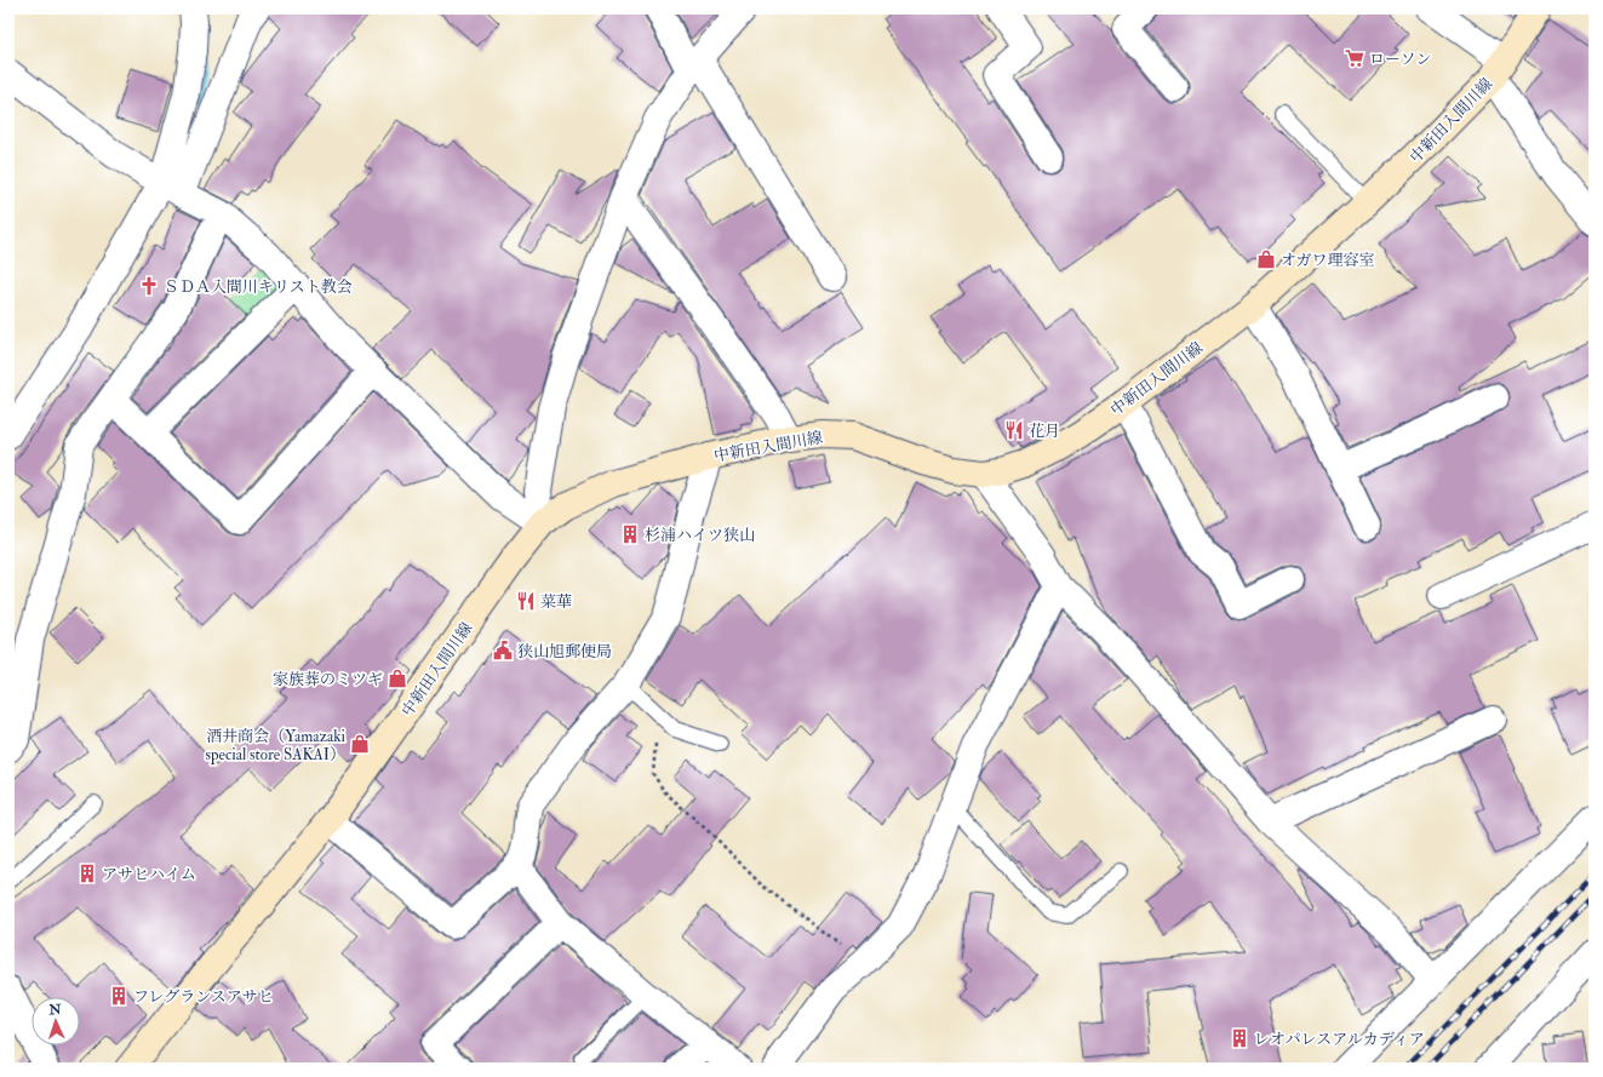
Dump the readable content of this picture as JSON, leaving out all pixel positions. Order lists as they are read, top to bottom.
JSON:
{
  "streets": {
    "main road": ["中新田入間川線"]
  },
  "places": {
    "supermarket": ["ローソン"],
    "shop": ["オガワ理容室", "家族葬のミツギ", "酒井商会（Yamazaki special store SAKAI）"],
    "church": ["ＳＤＡ入間川キリスト教会"],
    "restaurant": ["花月", "菜華"],
    "building": [
      "杉浦ハイツ狭山",
      "アサヒハイム",
      "フレグランスアサヒ",
      "レオパレスアルカディア"
    ],
    "public building": ["狭山旭郵便局"]
  },
  "north": "top"
}
